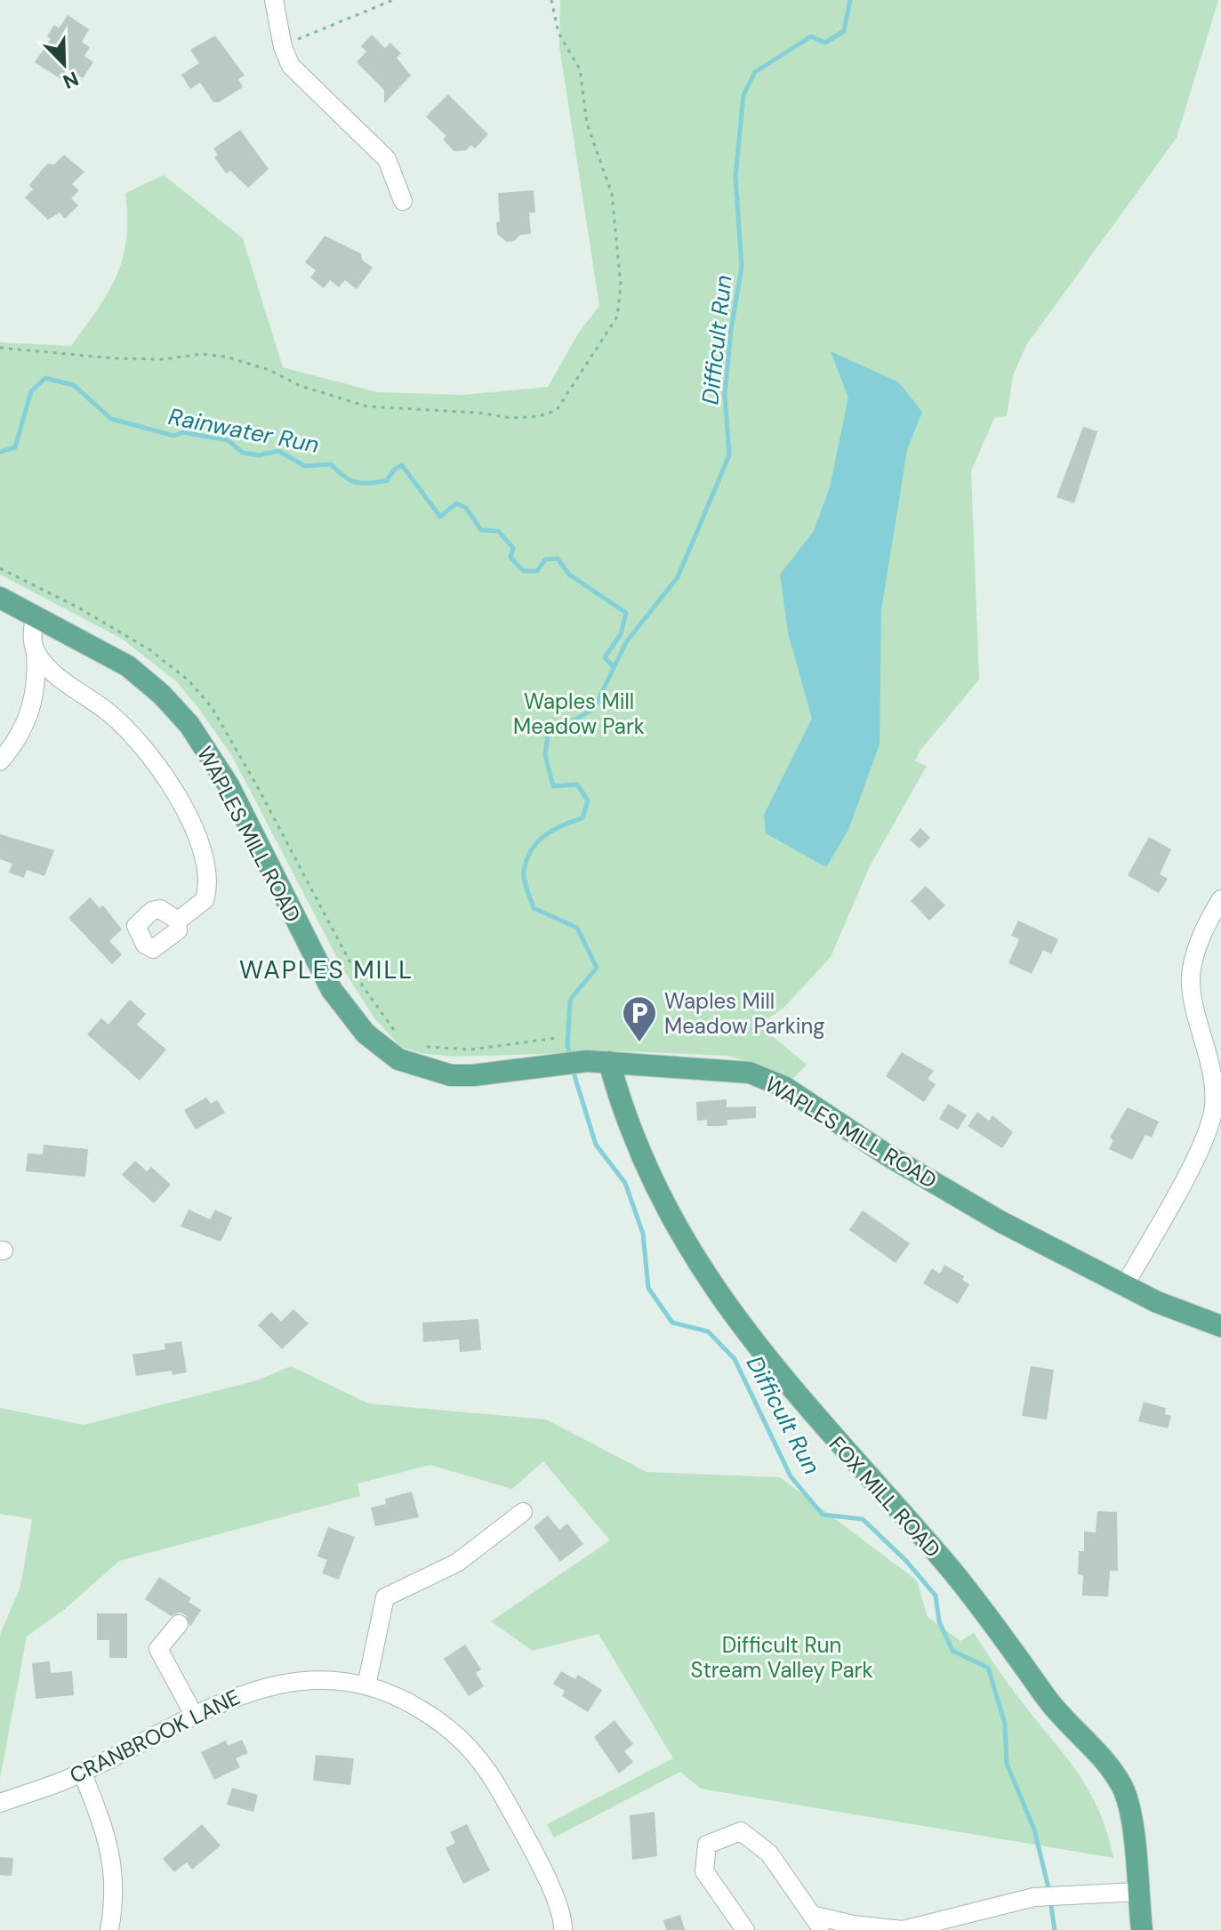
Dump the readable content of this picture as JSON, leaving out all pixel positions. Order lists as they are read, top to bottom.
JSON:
{
  "streets": {
    "main road": ["WAPLES MILL ROAD", "FOX MILL ROAD"],
    "street": ["CRANBROOK LANE"]
  },
  "crossings": [
    ["WAPLES MILL ROAD", "FOX MILL ROAD"]
  ],
  "districts": ["WAPLES MILL"],
  "water": ["Difficult Run", "Rainwater Run"],
  "parks": ["Waples Mill Meadow Park", "Difficult Run Stream Valley Park"],
  "places": {
    "parking": ["Waples Mill Meadow Parking"]
  },
  "north": "bottom right"
}
